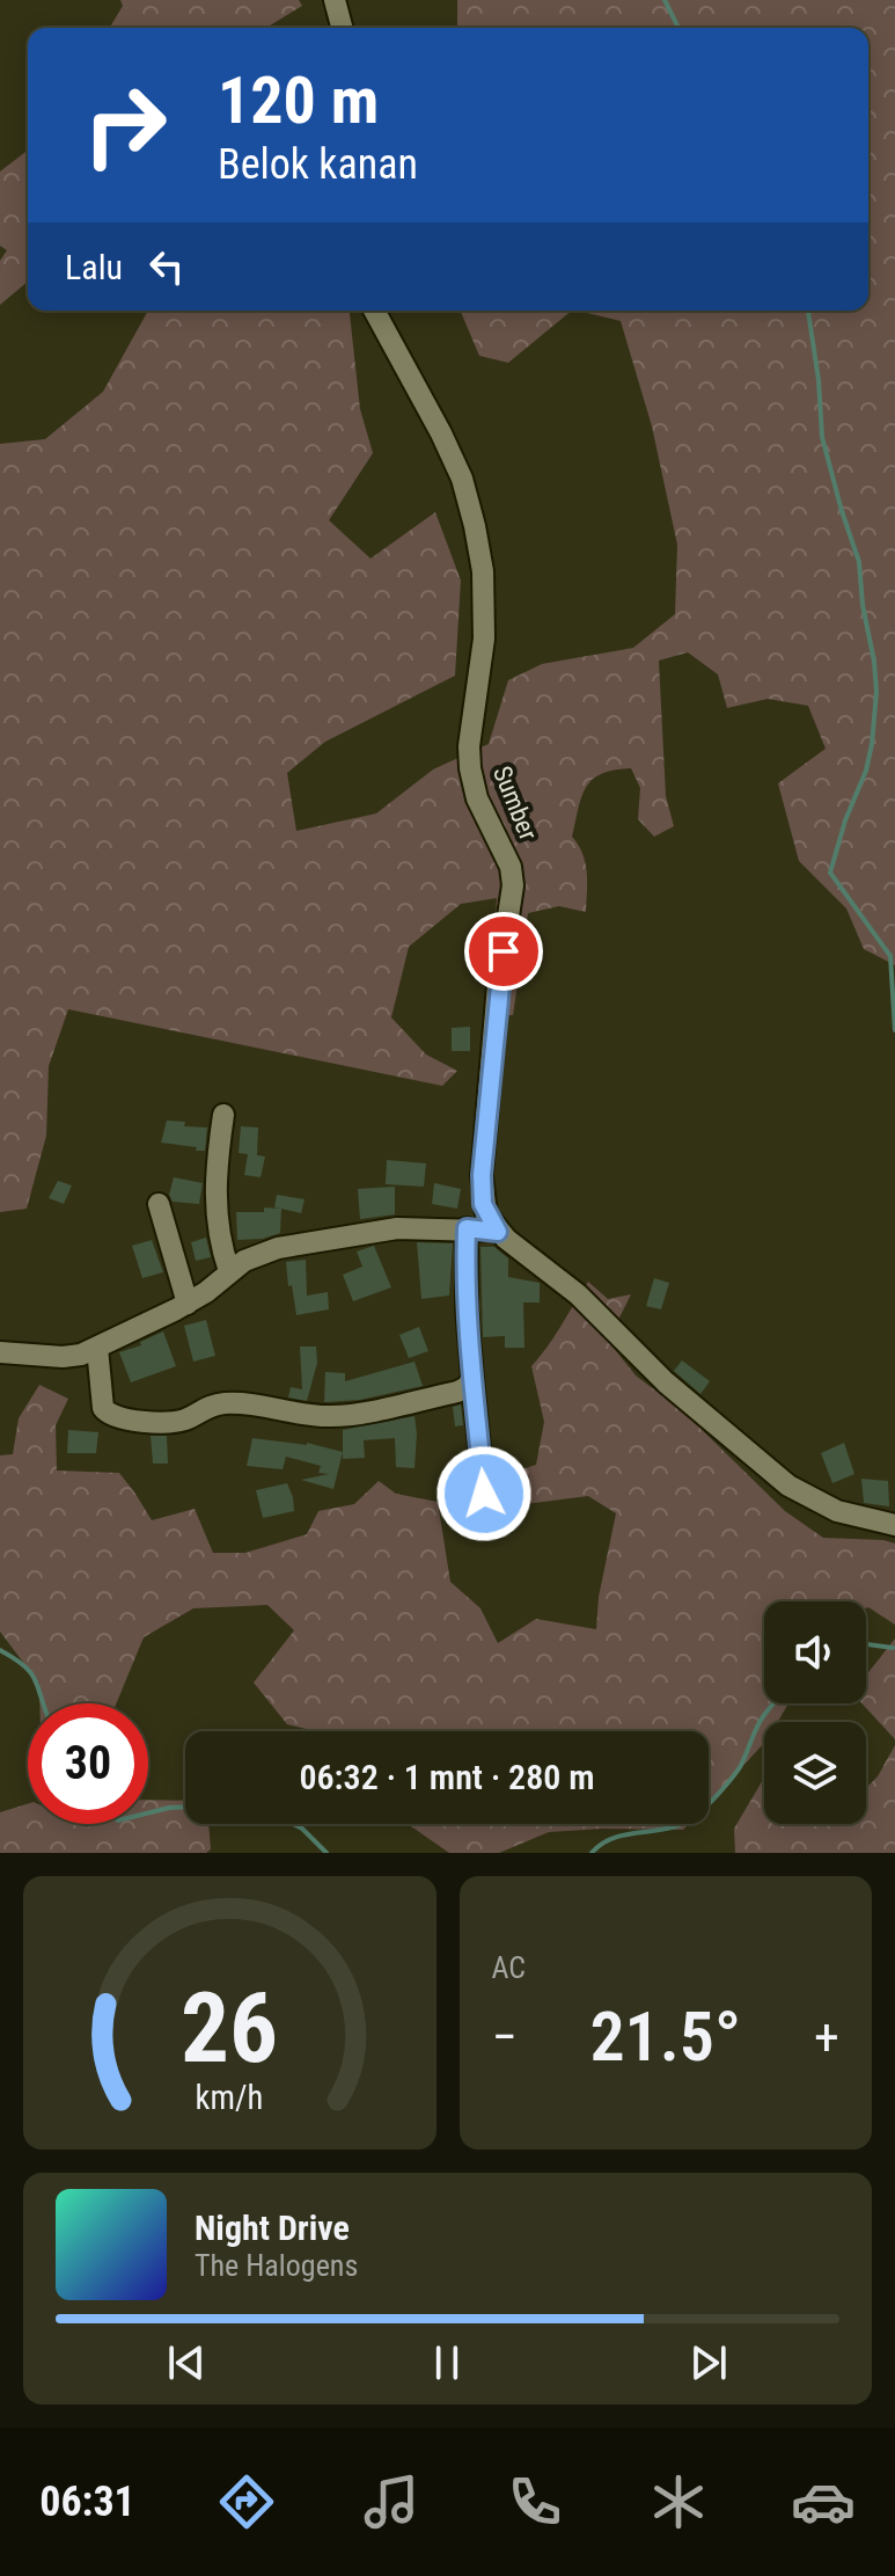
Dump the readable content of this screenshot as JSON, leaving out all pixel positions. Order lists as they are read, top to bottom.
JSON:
{
  "streets": {
    "street": ["Sumber"]
  },
  "page": {
    "turn": ["120 m", "Belok kanan"],
    "then": "Lalu",
    "limit": "30",
    "trip": "06:32 · 1 mnt · 280 m",
    "tile": "AC",
    "heat": ["−", "21.5°", "+"],
    "song": ["Night Drive", "The Halogens"],
    "tabs": "06:31",
    "gauge": ["26", "km/h"]
  }
}
